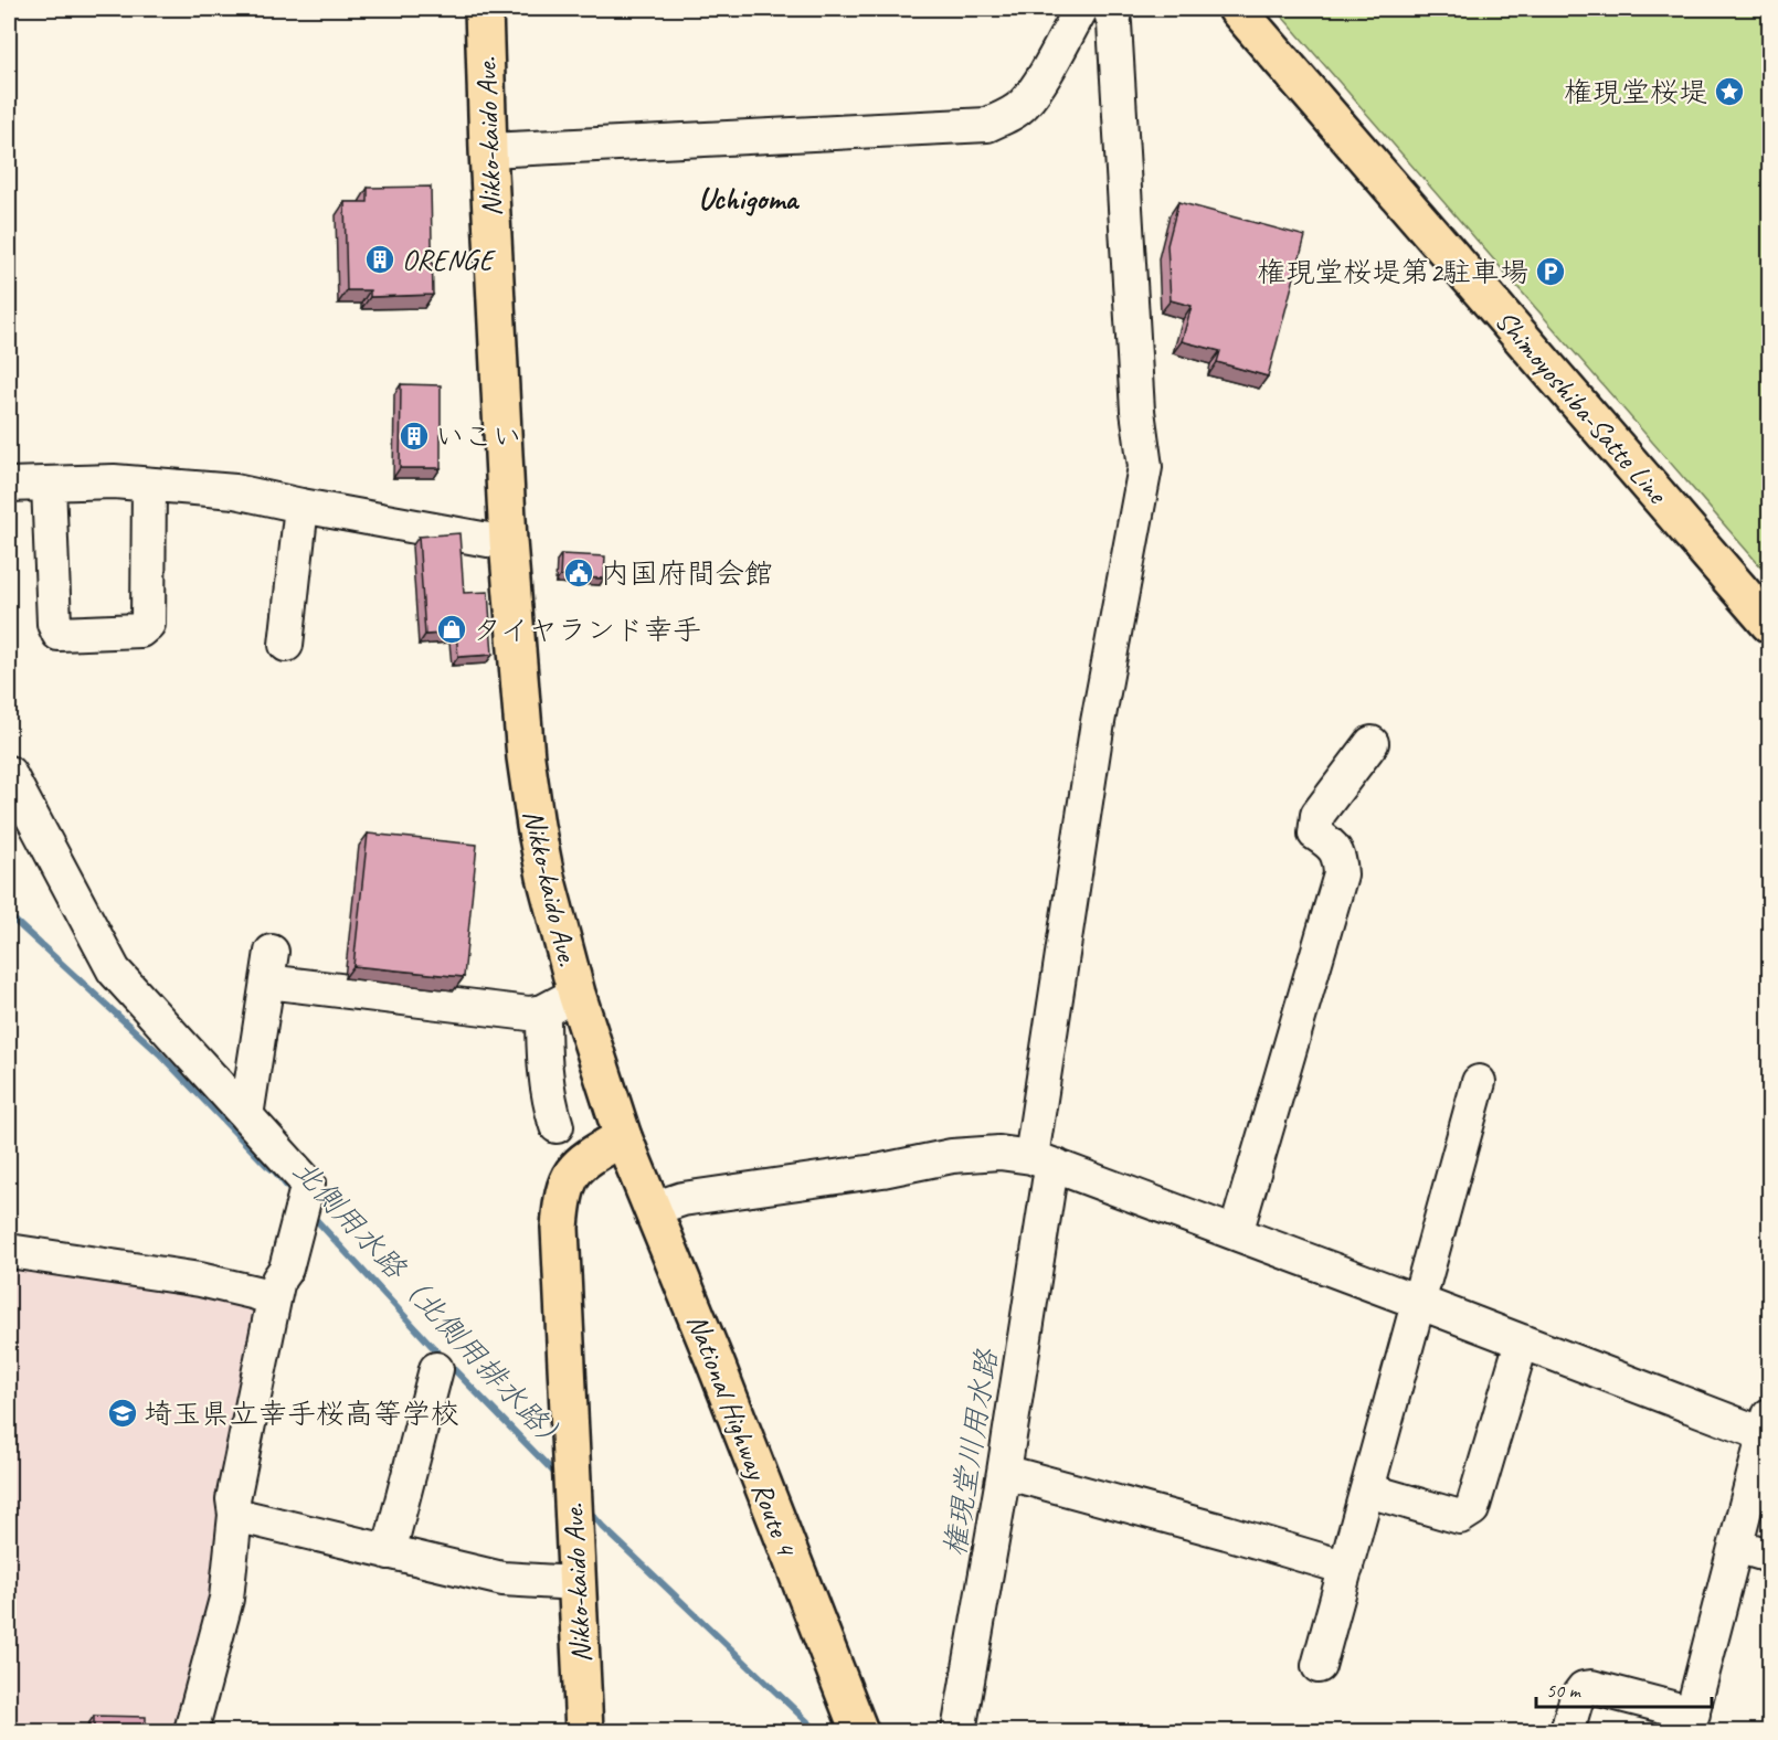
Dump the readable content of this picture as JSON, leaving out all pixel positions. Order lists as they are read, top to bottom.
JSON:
{
  "streets": {
    "main road": ["Nikko-kaido Ave.", "Shimoyoshiba-Satte Line", "National Highway Route 4"]
  },
  "crossings": [
    ["Nikko-kaido Ave.", "National Highway Route 4"]
  ],
  "districts": ["Uchigoma"],
  "water": ["北側用水路（北側用排水路）", "権現堂川用水路"],
  "places": {
    "place": ["権現堂桜堤"],
    "building": ["ORENGE", "いこい"],
    "parking": ["権現堂桜堤第2駐車場"],
    "public building": ["内国府間会館"],
    "shop": ["タイヤランド幸手"],
    "school or university": ["埼玉県立幸手桜高等学校"]
  },
  "scale_bar": "50 m"
}
